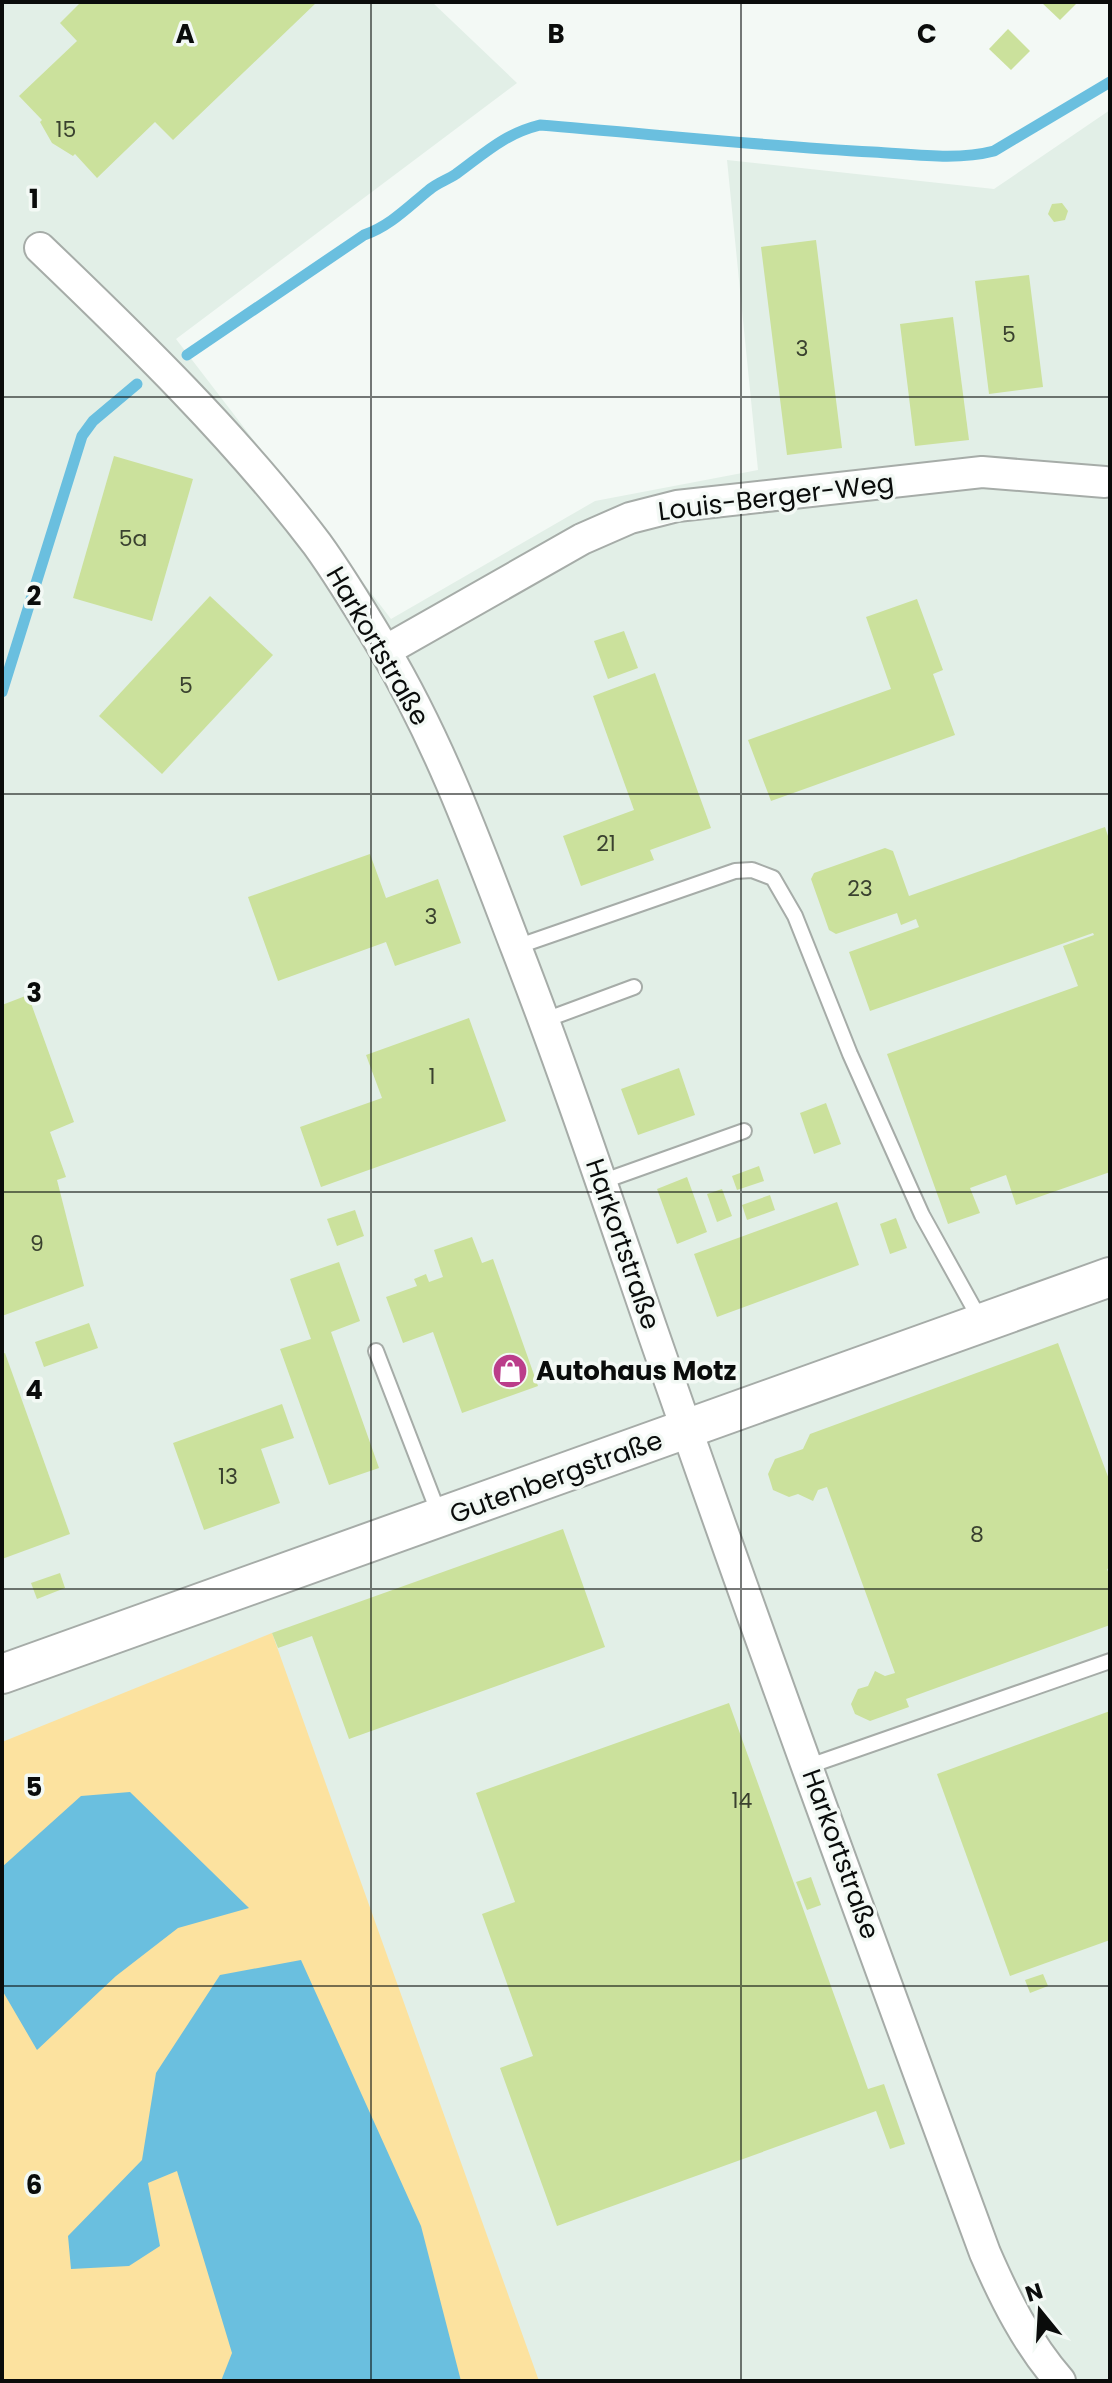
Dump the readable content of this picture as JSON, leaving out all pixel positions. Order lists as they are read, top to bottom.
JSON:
{
  "streets": {
    "street": ["Louis-Berger-Weg", "Harkortstraße", "Gutenbergstraße"]
  },
  "crossings": [
    ["Louis-Berger-Weg", "Harkortstraße"],
    ["Harkortstraße", "Gutenbergstraße"]
  ],
  "places": {
    "shop": ["Autohaus Motz"]
  },
  "house_numbers": [
    "15",
    "5",
    "3",
    "5a",
    "5",
    "21",
    "23",
    "3",
    "1",
    "9",
    "13",
    "8",
    "14"
  ],
  "north": "top",
  "grid": {
    "columns": ["A", "B", "C"],
    "rows": [
      "1",
      "2",
      "3",
      "4",
      "5",
      "6"
    ]
  }
}
